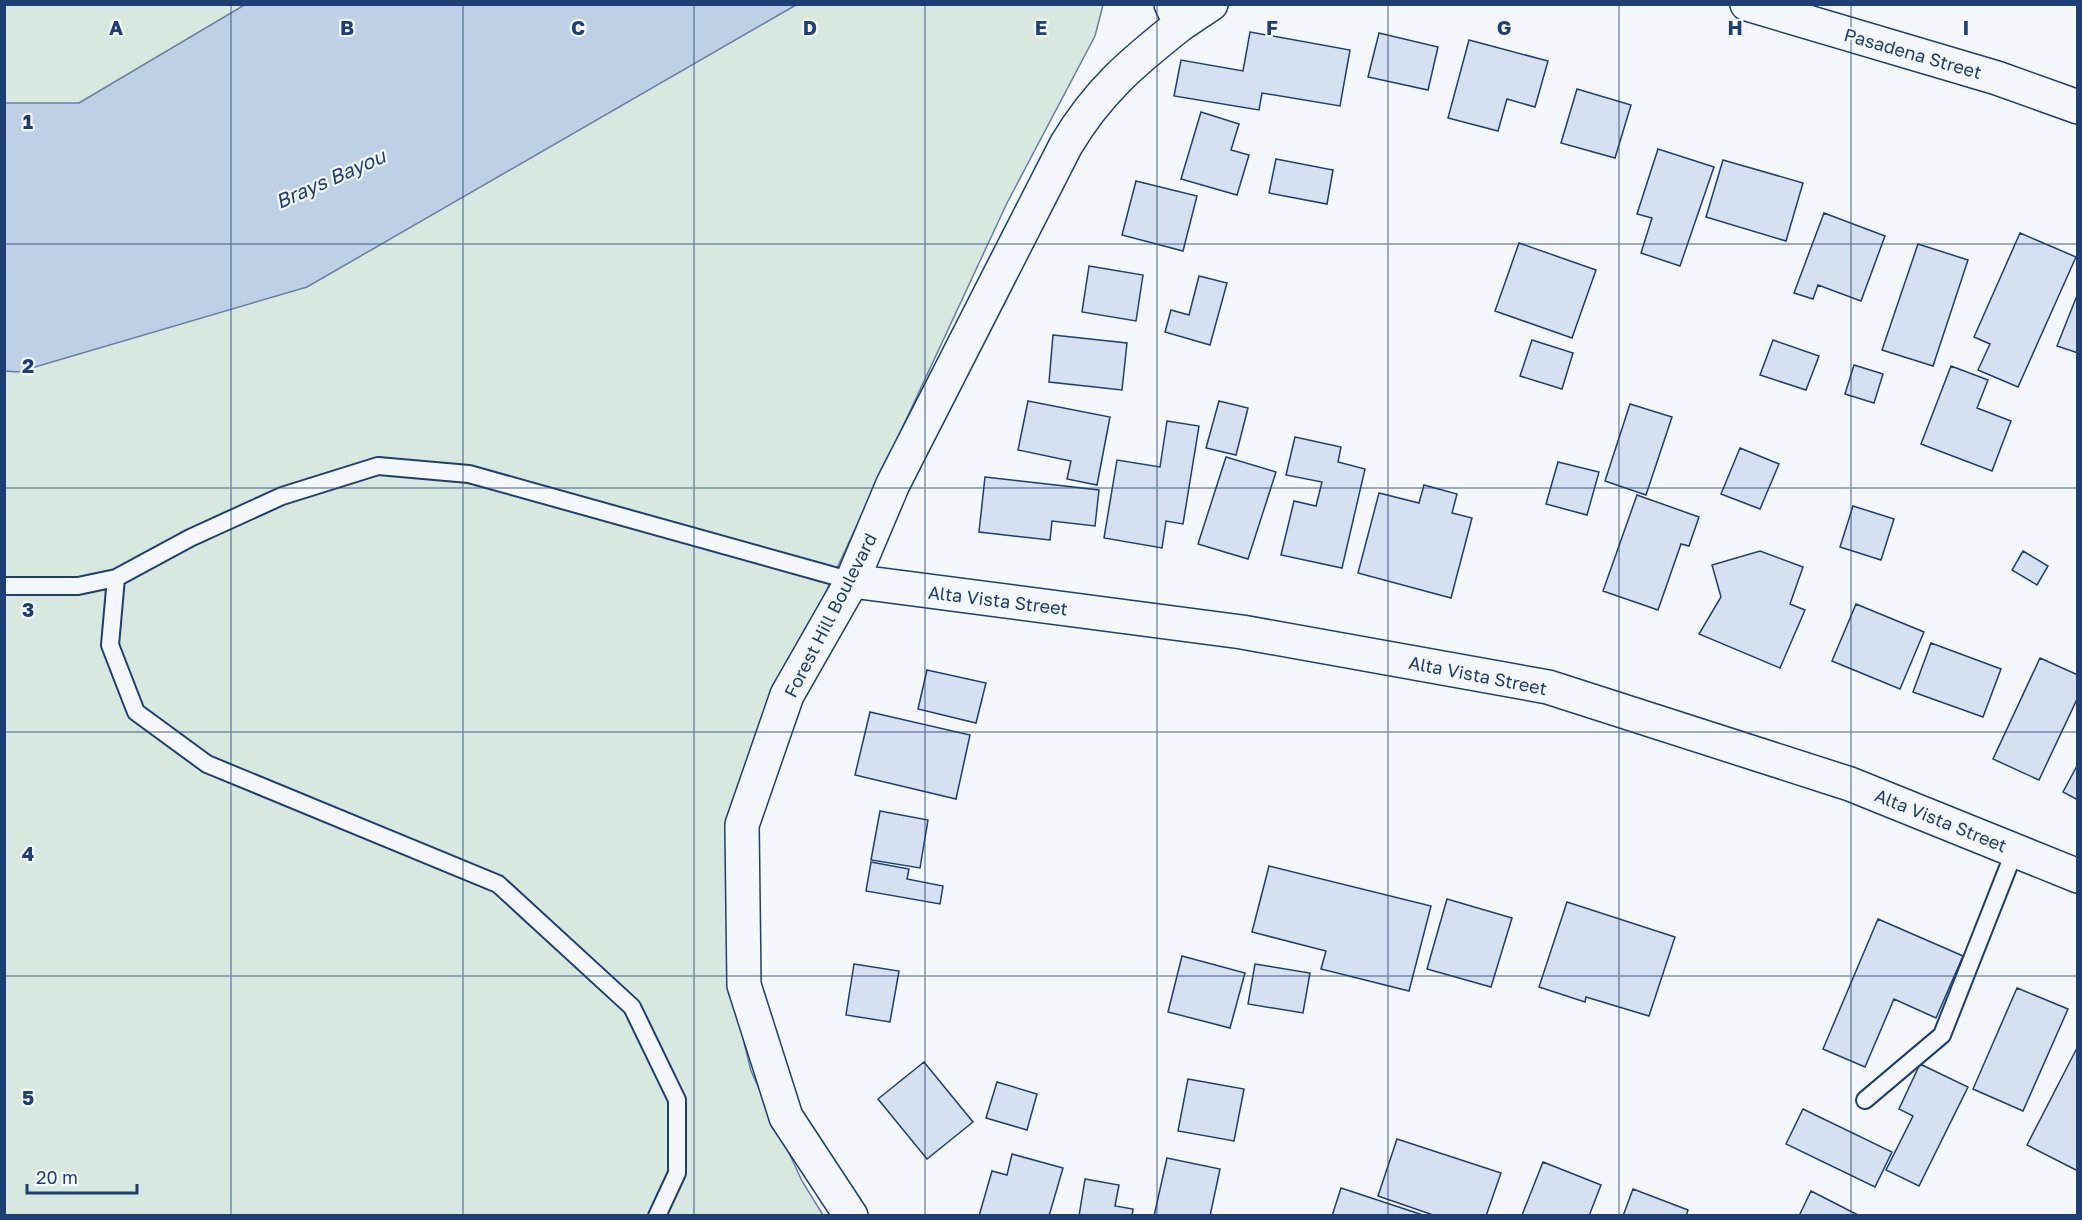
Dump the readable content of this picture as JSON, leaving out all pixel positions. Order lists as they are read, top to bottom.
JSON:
{
  "streets": {
    "street": ["Pasadena Street", "Alta Vista Street", "Forest Hill Boulevard"]
  },
  "crossings": [
    ["Alta Vista Street", "Forest Hill Boulevard"]
  ],
  "water": ["Brays Bayou"],
  "scale_bar": "20 m",
  "grid": {
    "columns": [
      "A",
      "B",
      "C",
      "D",
      "E",
      "F",
      "G",
      "H",
      "I"
    ],
    "rows": [
      "1",
      "2",
      "3",
      "4",
      "5"
    ]
  }
}
